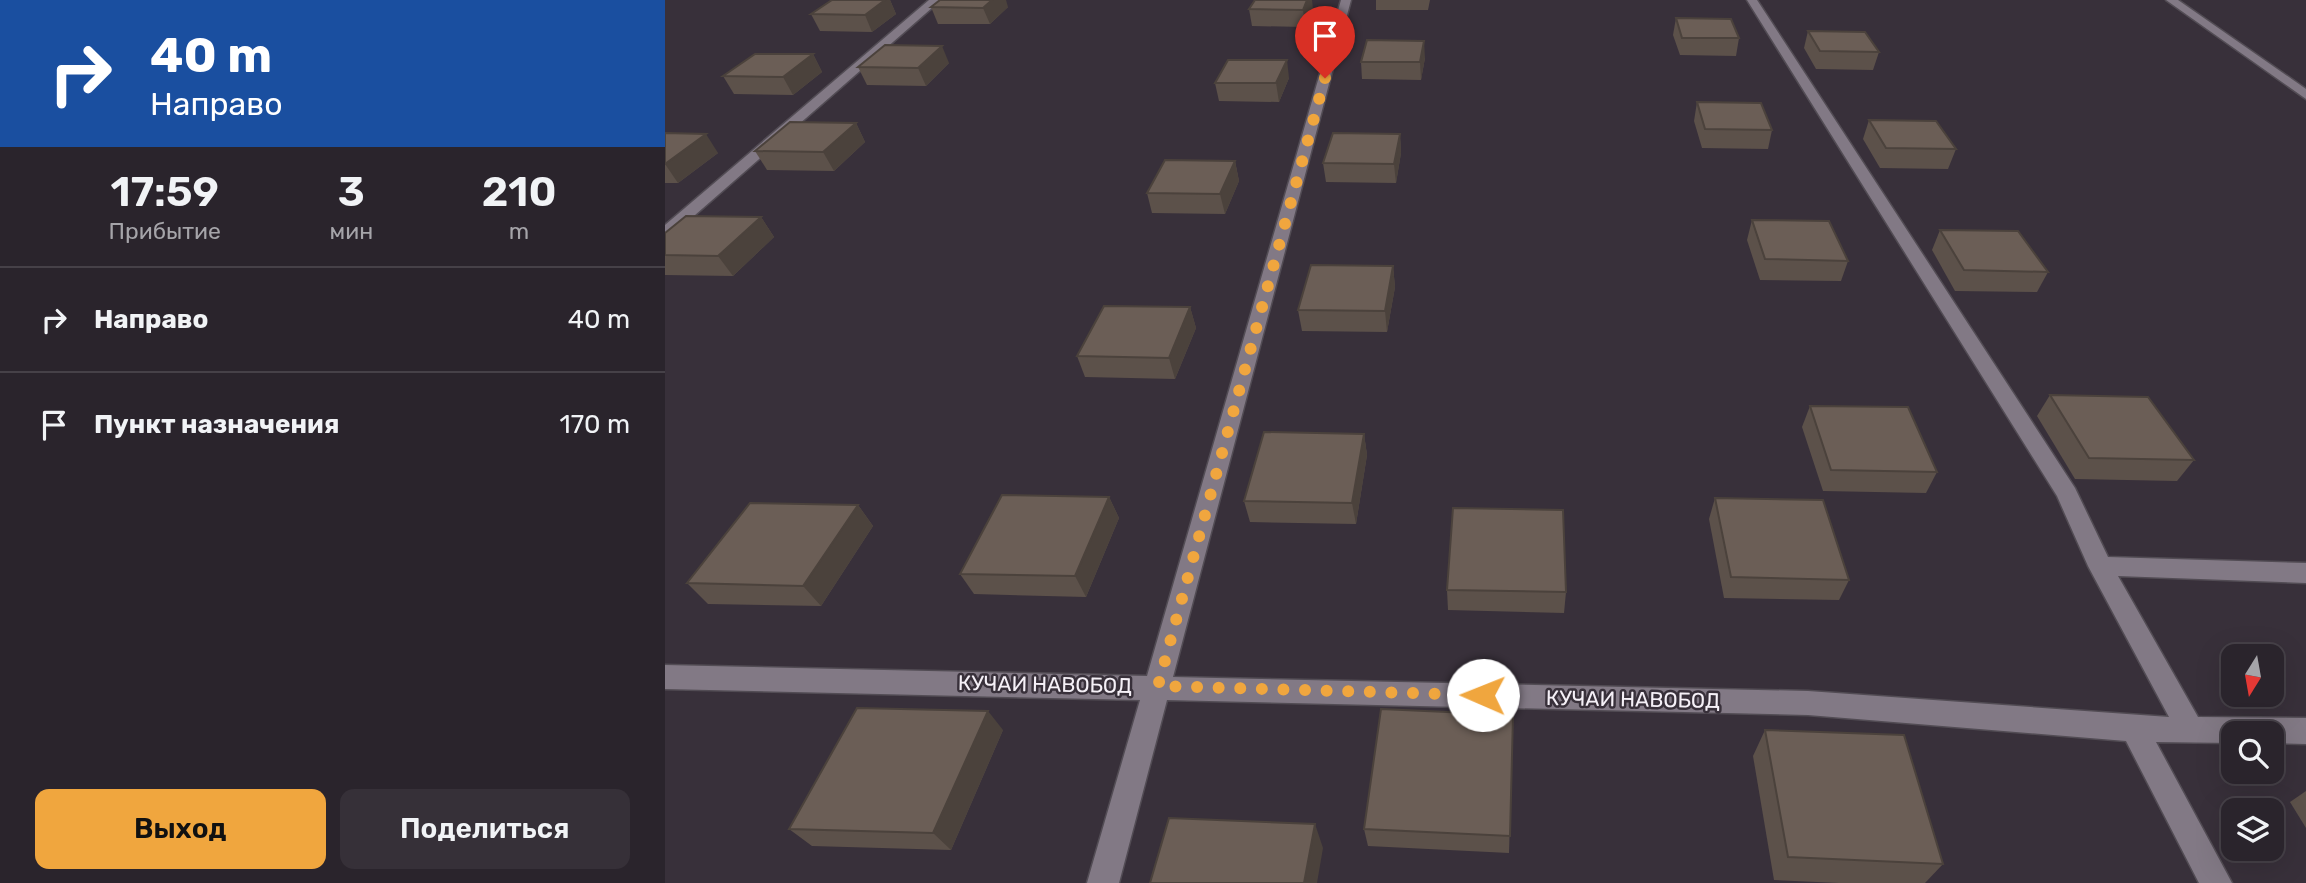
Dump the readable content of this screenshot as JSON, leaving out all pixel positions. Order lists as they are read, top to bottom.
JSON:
{
  "streets": {
    "street": ["КУЧАИ НАВОБОД"]
  },
  "north": "bottom",
  "page": {
    "turn": ["40 m", "Направо"],
    "eta": [
      "17:59",
      "Прибытие",
      "3",
      "мин",
      "210",
      "m"
    ],
    "list": [
      {
        "name": "Направо",
        "value": "40 m"
      },
      {
        "name": "Пункт назначения",
        "value": "170 m"
      }
    ],
    "buttons": ["Выход", "Поделиться"]
  }
}
